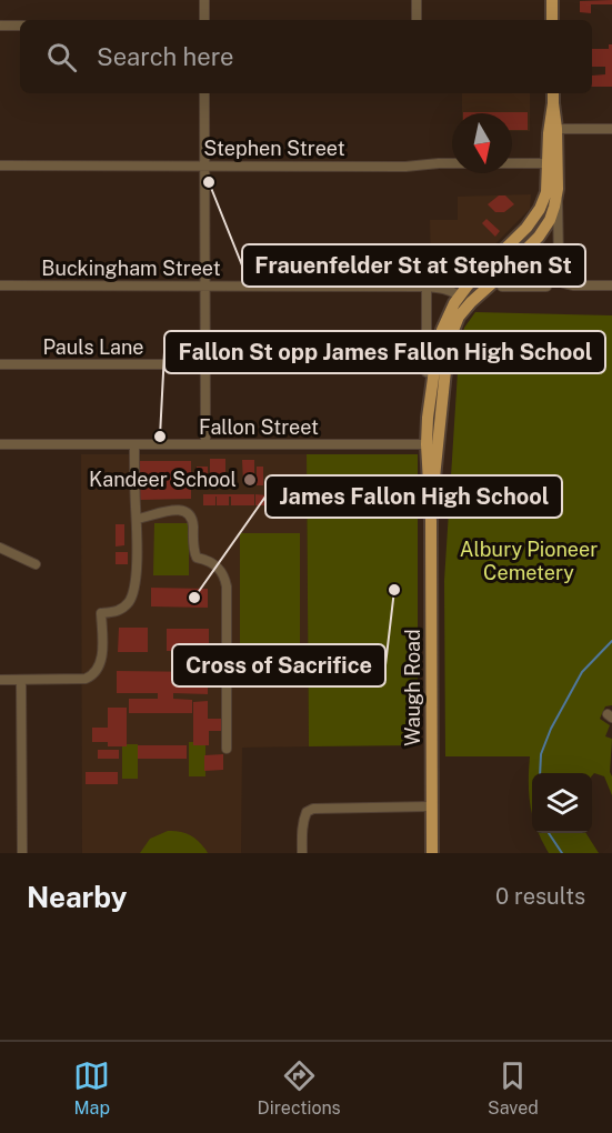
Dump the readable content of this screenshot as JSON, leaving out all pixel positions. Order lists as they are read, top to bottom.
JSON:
{
  "streets": {
    "main road": ["Waugh Road"],
    "street": [
      "Stephen Street",
      "Buckingham Street",
      "Pauls Lane",
      "Fallon Street"
    ]
  },
  "crossings": [
    ["Stephen Street", "Waugh Road"],
    ["Buckingham Street", "Waugh Road"],
    ["Pauls Lane", "Waugh Road"],
    ["Fallon Street", "Waugh Road"]
  ],
  "parks": ["Albury Pioneer Cemetery"],
  "places": [
    "Frauenfelder St at Stephen St",
    "Fallon St opp James Fallon High School",
    "Kandeer School",
    "Cross of Sacrifice",
    "James Fallon High School"
  ],
  "north": "bottom",
  "page": {
    "search": "Search here",
    "heading": ["Nearby", "0 results"],
    "nav": ["Map", "Directions", "Saved"]
  }
}
